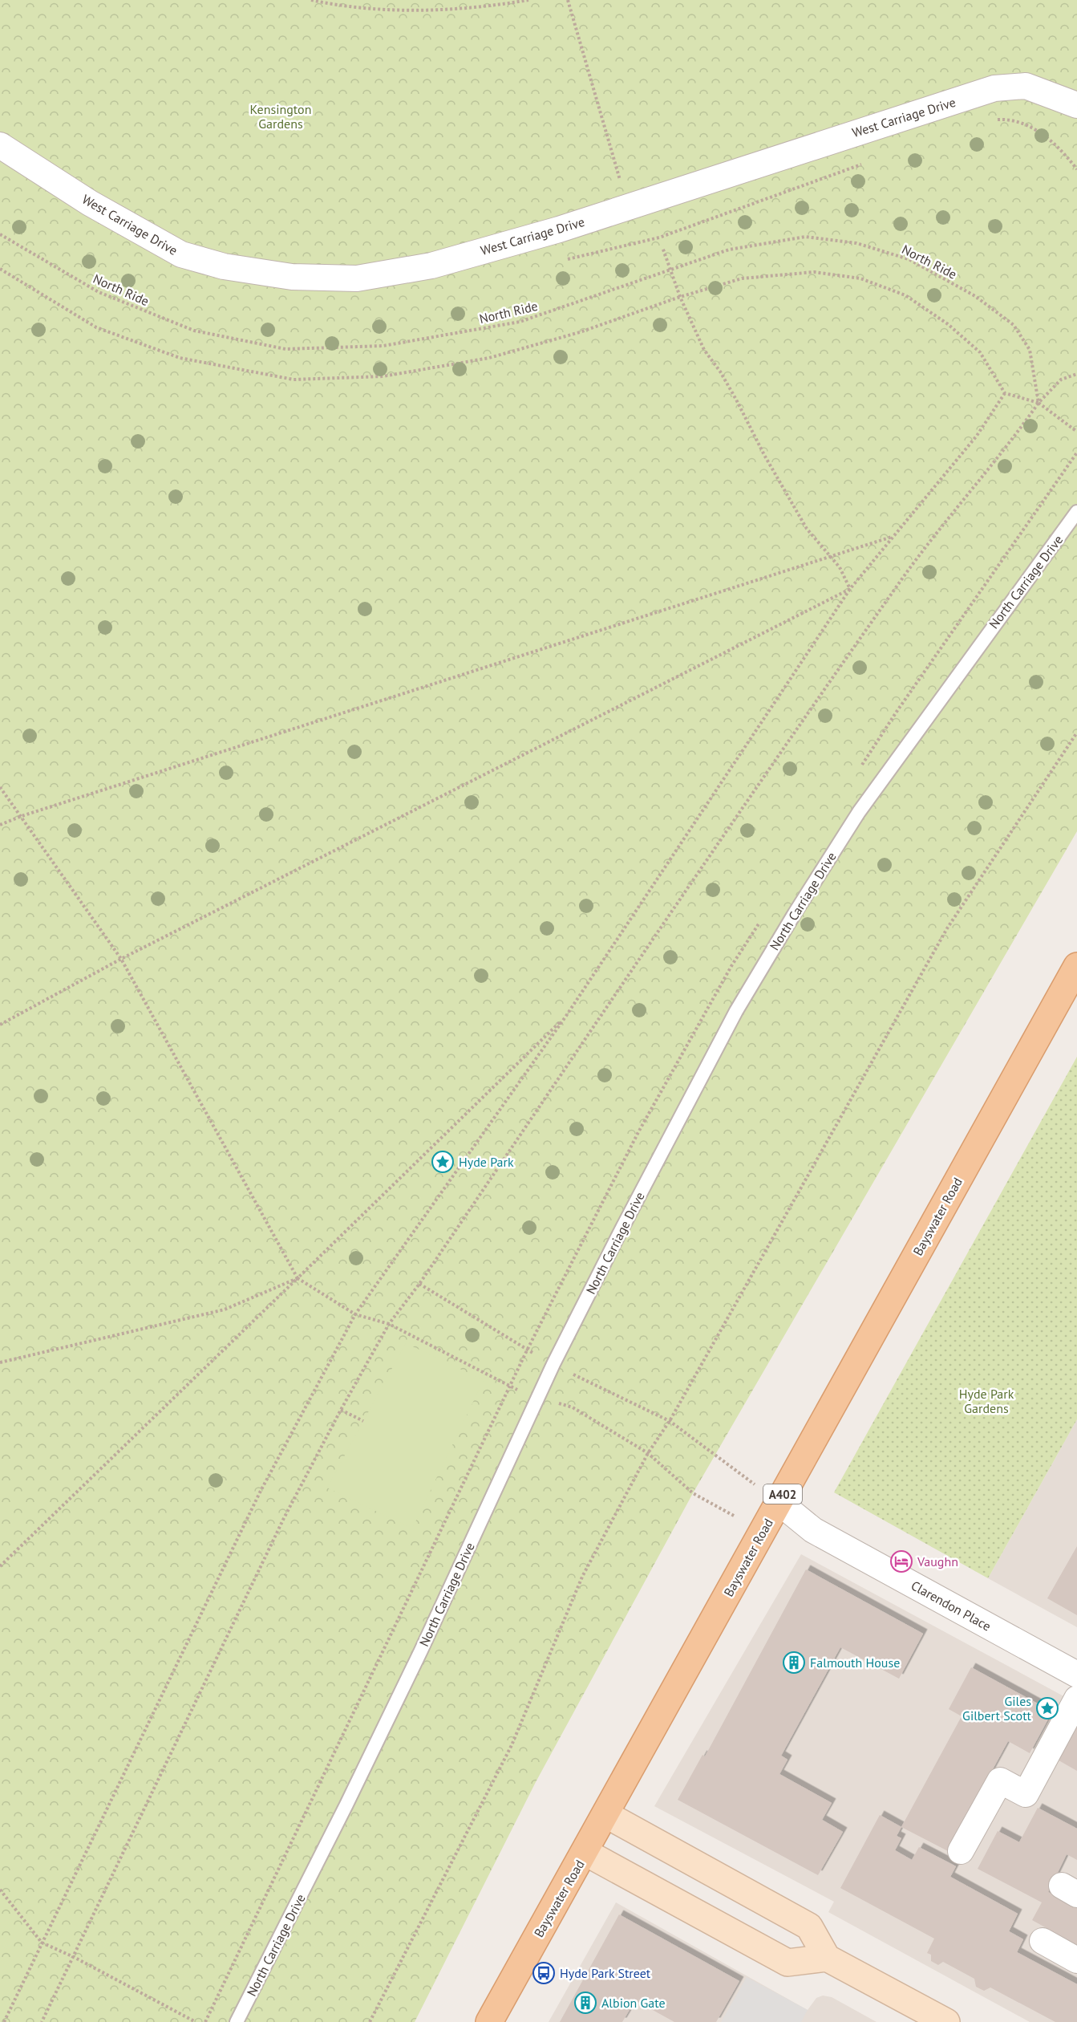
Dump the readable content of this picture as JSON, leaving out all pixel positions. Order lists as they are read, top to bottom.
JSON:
{
  "streets": {
    "main road": ["Bayswater Road", "A402"],
    "street": ["West Carriage Drive", "Clarendon Place"],
    "lane": ["North Carriage Drive"],
    "path": ["North Ride"]
  },
  "crossings": [
    ["Bayswater Road", "Clarendon Place"]
  ],
  "parks": ["Kensington Gardens", "Hyde Park Gardens"],
  "places": {
    "place": ["Hyde Park", "Giles Gilbert Scott"],
    "hotel": ["Vaughn"],
    "building": ["Falmouth House", "Albion Gate"],
    "bus stop": ["Hyde Park Street"]
  }
}
